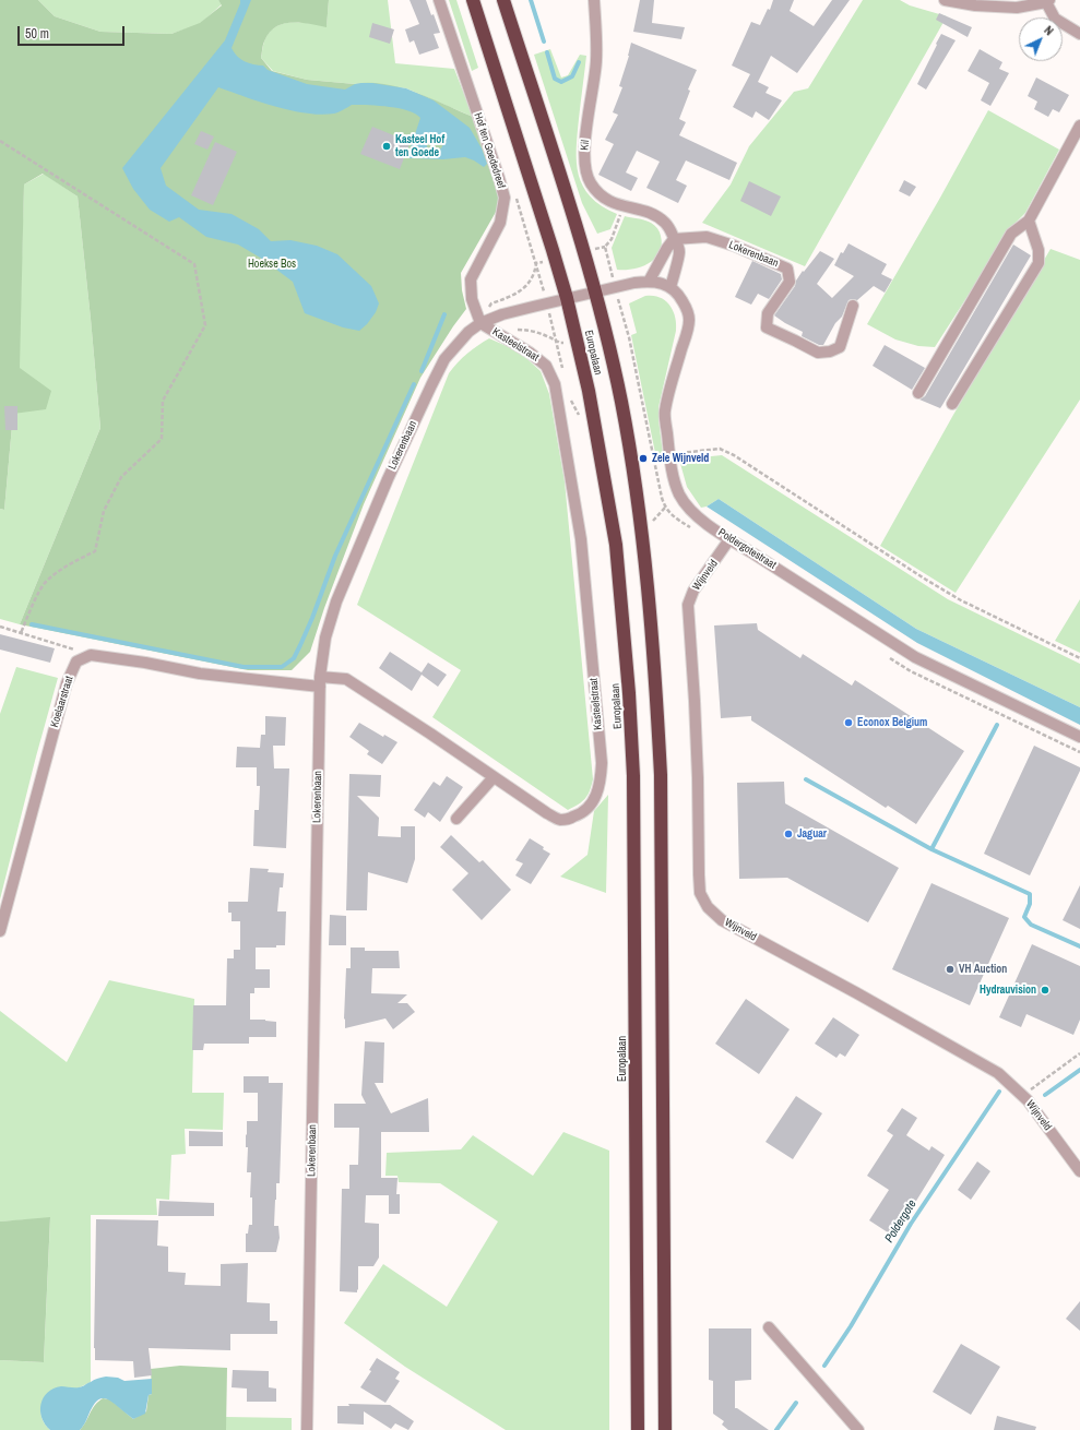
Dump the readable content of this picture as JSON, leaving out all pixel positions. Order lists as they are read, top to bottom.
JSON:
{
  "streets": {
    "highway": ["Europalaan"],
    "street": [
      "Kil",
      "Hof ten Goededreef",
      "Lokerenbaan",
      "Kasteelstraat",
      "Poldergotestraat",
      "Wijnveld",
      "Koelaarstraat"
    ]
  },
  "crossings": [
    ["Kil", "Lokerenbaan"],
    ["Kil", "Poldergotestraat"],
    ["Hof ten Goededreef", "Lokerenbaan"],
    ["Hof ten Goededreef", "Kasteelstraat"],
    ["Lokerenbaan", "Kasteelstraat"],
    ["Lokerenbaan", "Europalaan"],
    ["Poldergotestraat", "Wijnveld"]
  ],
  "water": ["Poldergote"],
  "parks": ["Hoekse Bos"],
  "places": [
    "Kasteel Hof ten Goede",
    "Zele Wijnveld",
    "Econox Belgium",
    "Jaguar",
    "VH Auction",
    "Hydrauvision"
  ],
  "scale_bar": "50 m",
  "north": "top right"
}
